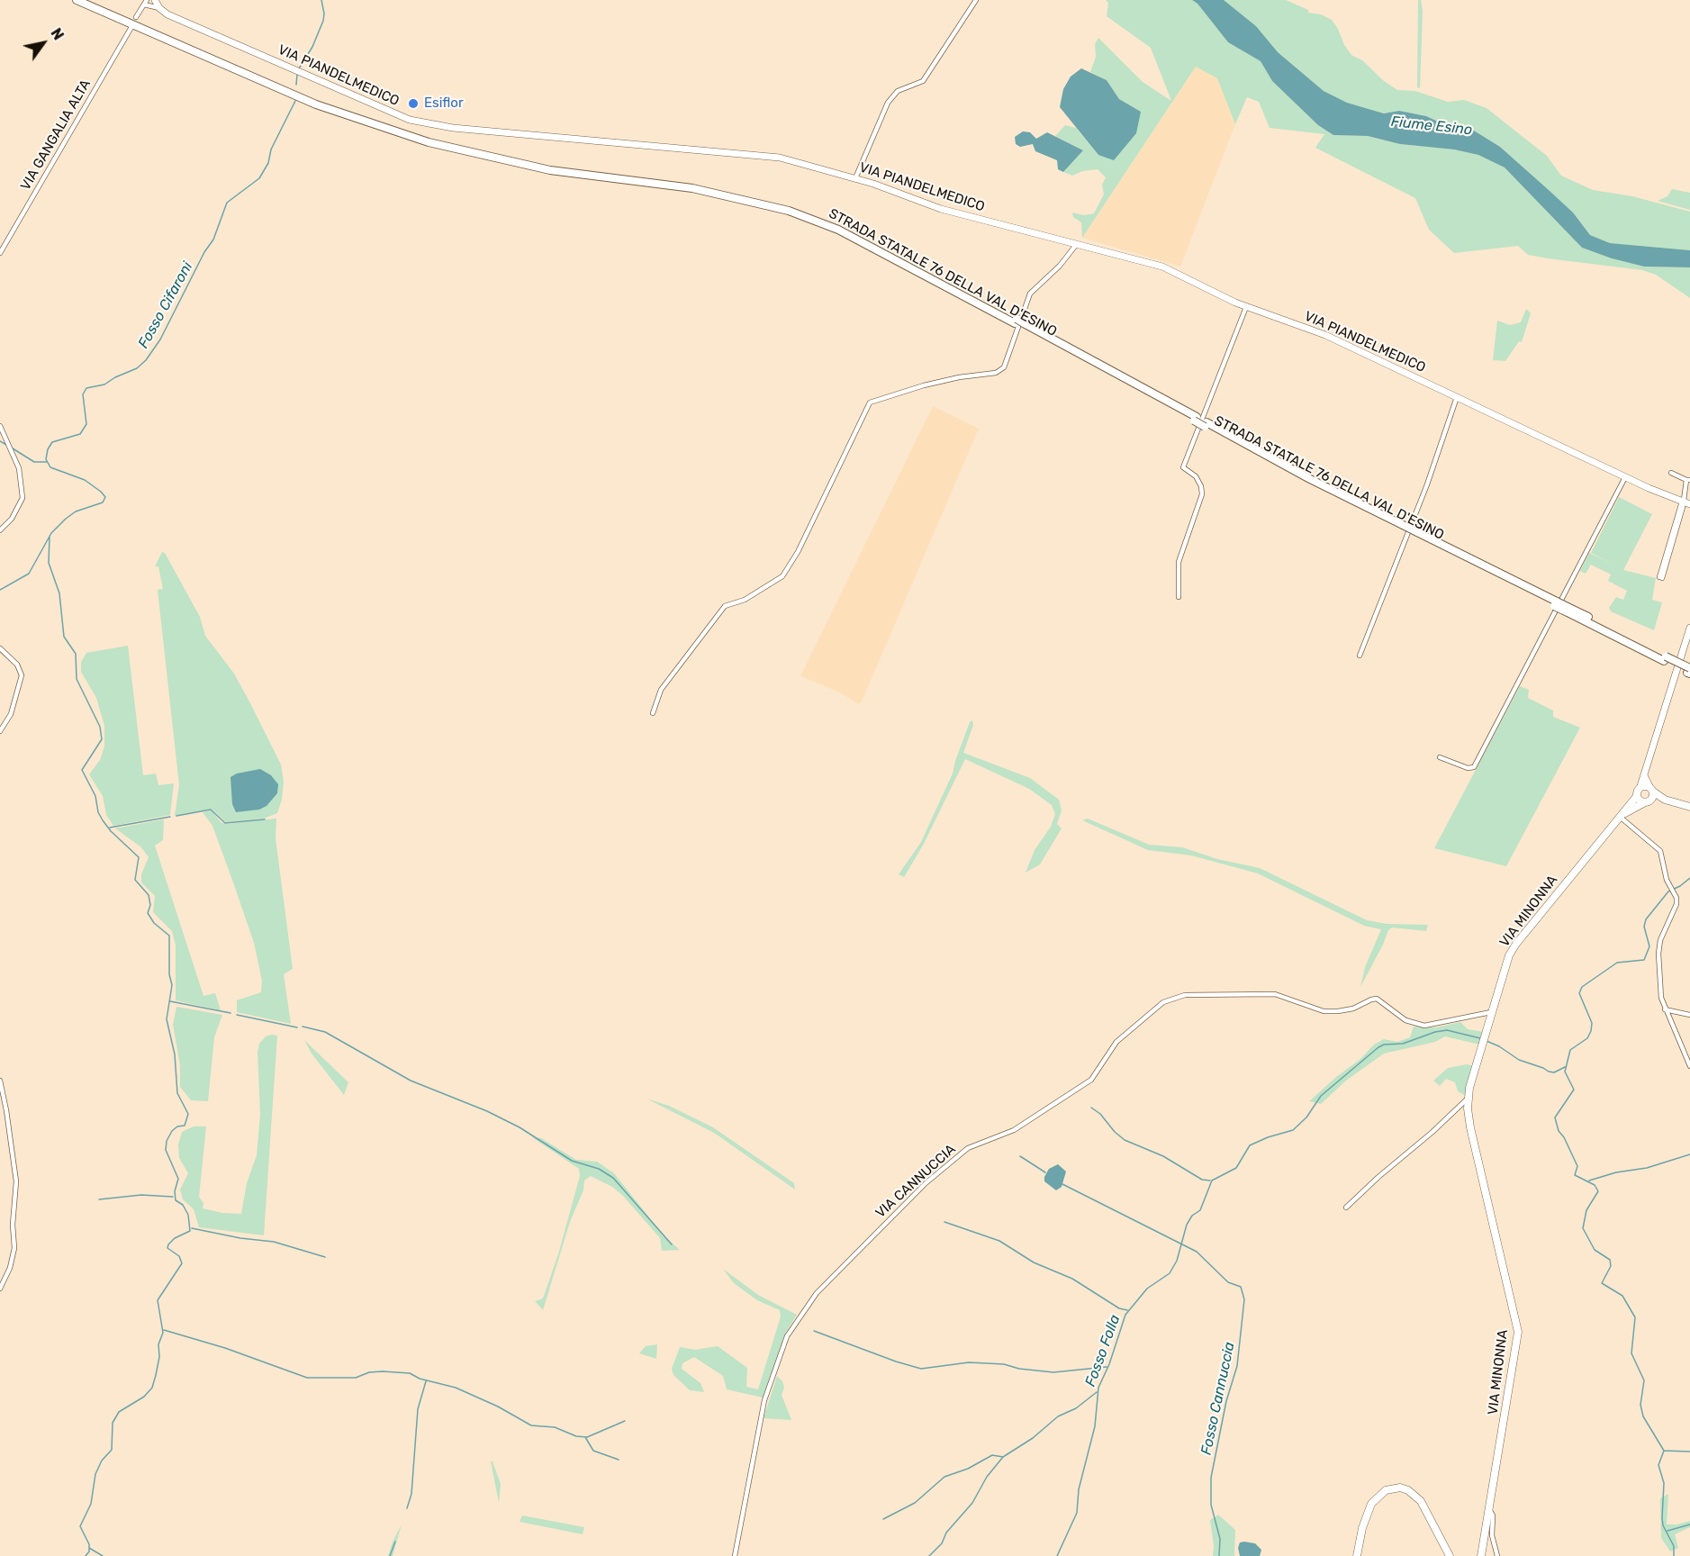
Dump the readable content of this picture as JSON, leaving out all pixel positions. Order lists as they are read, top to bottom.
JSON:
{
  "streets": {
    "highway": ["STRADA STATALE 76 DELLA VAL D'ESINO"],
    "main road": ["VIA PIANDELMEDICO", "VIA MINONNA"],
    "street": ["VIA GANGALIA ALTA", "VIA CANNUCCIA"]
  },
  "crossings": [
    ["VIA MINONNA", "VIA CANNUCCIA"]
  ],
  "water": [
    "Fiume Esino",
    "Fosso Cifaroni",
    "Fosso Folla",
    "Fosso Cannuccia"
  ],
  "places": ["Esiflor"],
  "north": "top right"
}
